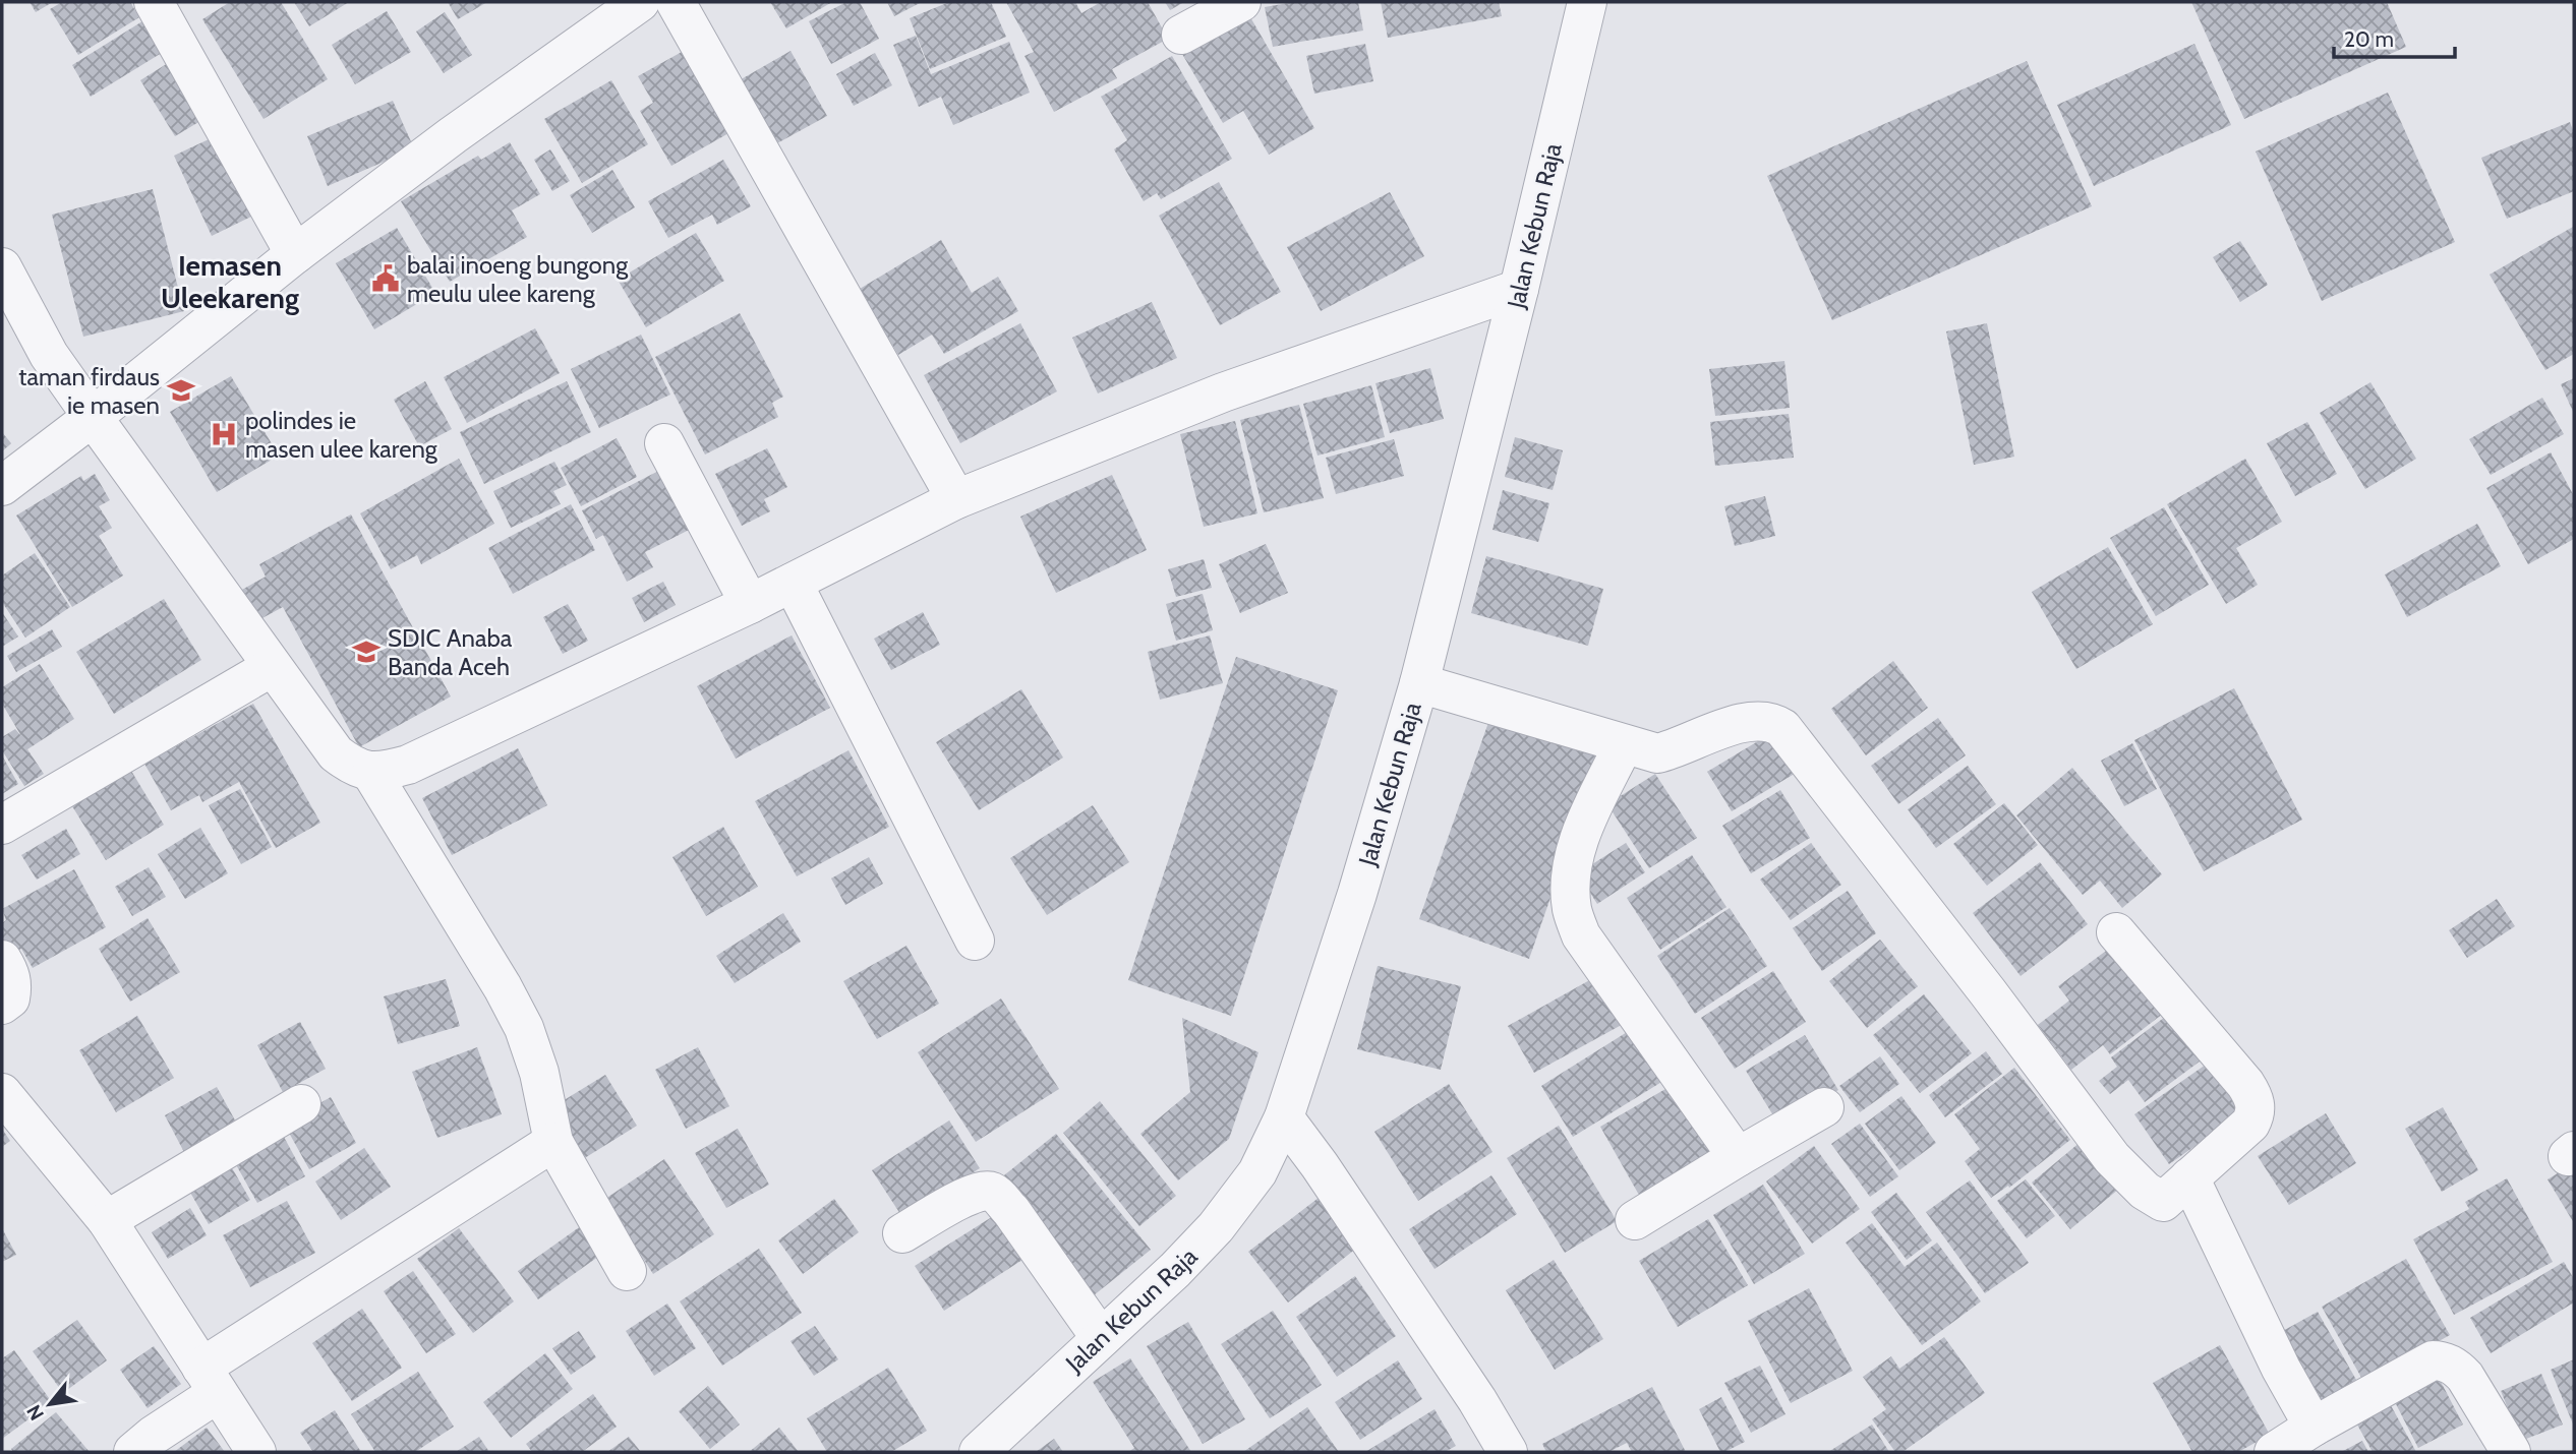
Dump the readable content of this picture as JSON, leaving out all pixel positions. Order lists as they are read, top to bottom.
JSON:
{
  "streets": {
    "street": ["Jalan Kebun Raja"]
  },
  "districts": ["Iemasen Uleekareng"],
  "places": {
    "public building": ["balai inoeng bungong meulu ulee kareng"],
    "school or university": ["taman firdaus ie masen", "SDIC Anaba Banda Aceh"],
    "hospital": ["polindes ie masen ulee kareng"]
  },
  "scale_bar": "20 m",
  "north": "bottom left"
}
